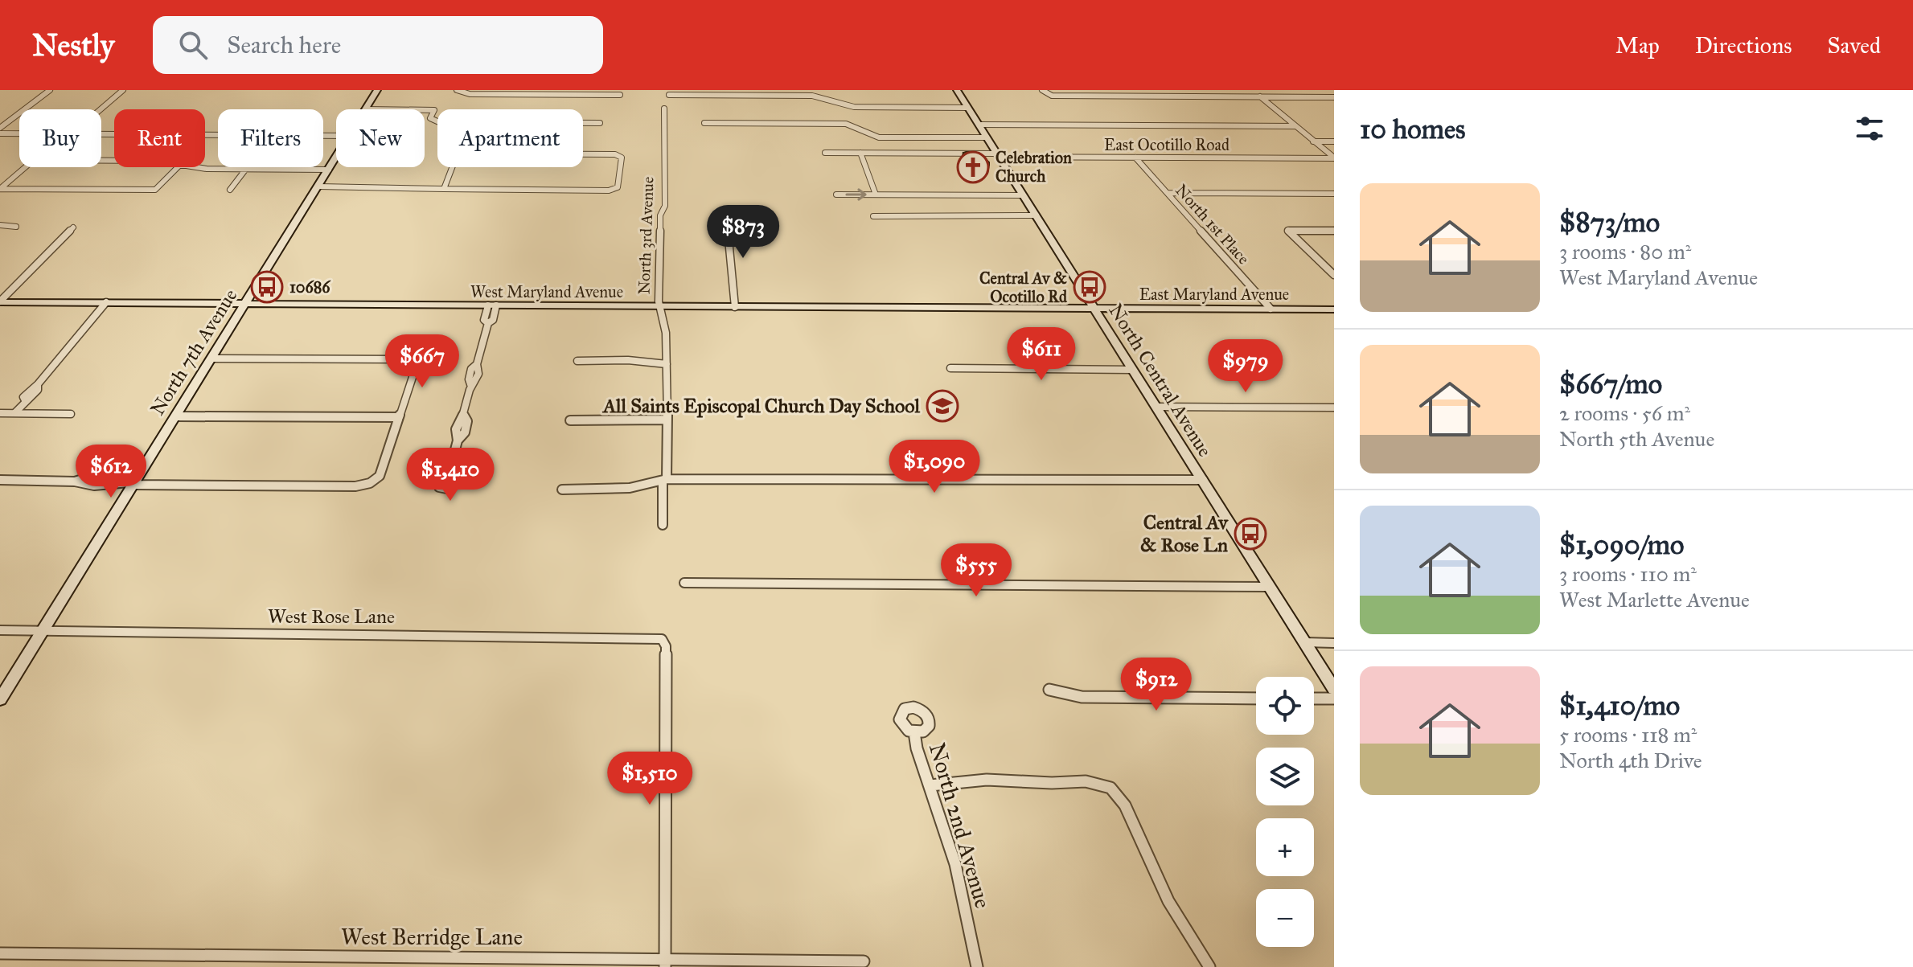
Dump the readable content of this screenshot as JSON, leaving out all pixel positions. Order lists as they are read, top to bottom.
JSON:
{
  "streets": {
    "main road": [
      "West Maryland Avenue",
      "East Maryland Avenue",
      "North 7th Avenue",
      "North Central Avenue"
    ],
    "street": [
      "East Ocotillo Road",
      "North 1st Place",
      "North 3rd Avenue",
      "West Rose Lane",
      "North 2nd Avenue",
      "West Berridge Lane"
    ]
  },
  "crossings": [
    ["East Ocotillo Road", "North 1st Place"],
    ["East Ocotillo Road", "North Central Avenue"],
    ["North 1st Place", "East Maryland Avenue"],
    ["North 3rd Avenue", "West Maryland Avenue"],
    ["West Maryland Avenue", "East Maryland Avenue"],
    ["West Maryland Avenue", "North 7th Avenue"],
    ["West Maryland Avenue", "North Central Avenue"],
    ["East Maryland Avenue", "North Central Avenue"],
    ["North 7th Avenue", "West Rose Lane"],
    ["West Rose Lane", "West Berridge Lane"]
  ],
  "places": {
    "church": ["Celebration Church"],
    "bus stop": ["10686", "Central Av & Ocotillo Rd", "Central Av & Rose Ln"],
    "school or university": ["All Saints Episcopal Church Day School"]
  },
  "page": {
    "header": "Nestly",
    "search": "Search here",
    "nav": ["Map", "Directions", "Saved"],
    "heading": "10 homes",
    "chip": [
      "Buy",
      "Rent",
      "Filters",
      "New",
      "Apartment"
    ],
    "list": [
      {
        "name": "$873/mo",
        "note": "3 rooms · 80 m² · West Maryland Avenue"
      },
      {
        "name": "$667/mo",
        "note": "2 rooms · 56 m² · North 5th Avenue"
      },
      {
        "name": "$1,090/mo",
        "note": "3 rooms · 110 m² · West Marlette Avenue"
      },
      {
        "name": "$1,410/mo",
        "note": "5 rooms · 118 m² · North 4th Drive"
      }
    ],
    "price": [
      "$873",
      "$611",
      "$667",
      "$979",
      "$1,090",
      "$612",
      "$1,410",
      "$555",
      "$912",
      "$1,510"
    ],
    "map_buttons": ["+", "−"]
  }
}
